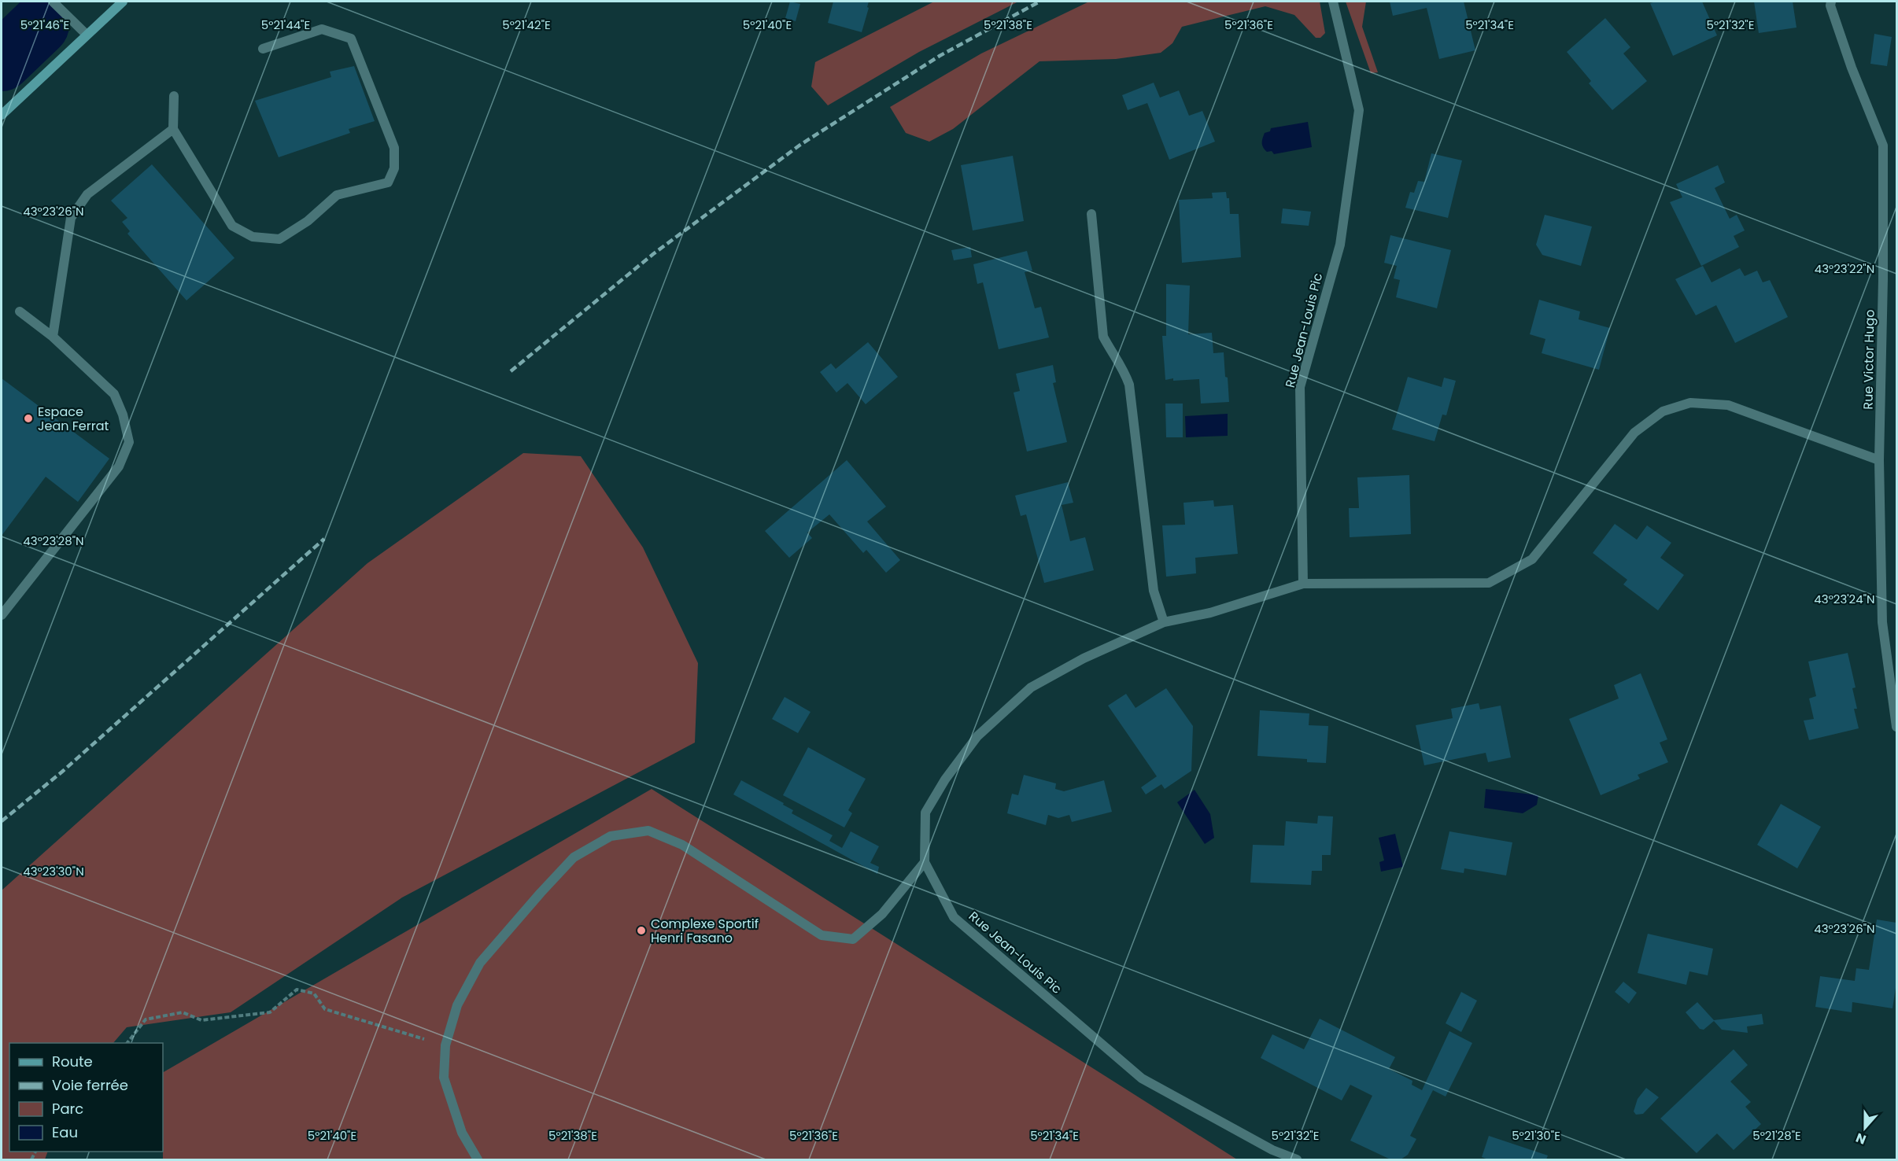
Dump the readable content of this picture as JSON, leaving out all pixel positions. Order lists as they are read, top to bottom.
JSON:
{
  "streets": {
    "street": ["Rue Jean-Louis Pic", "Rue Victor Hugo"]
  },
  "places": ["Espace Jean Ferrat", "Complexe Sportif Henri Fasano"],
  "legend": [
    "Route",
    "Voie ferrée",
    "Parc",
    "Eau"
  ],
  "north": "bottom",
  "coordinates": [
    "5°21'44\"E",
    "5°21'46\"E",
    "5°21'42\"E",
    "5°21'40\"E",
    "5°21'38\"E",
    "5°21'36\"E",
    "5°21'34\"E",
    "5°21'32\"E",
    "43°23'26\"N",
    "43°23'22\"N",
    "43°23'28\"N",
    "43°23'24\"N",
    "43°23'30\"N",
    "5°21'30\"E",
    "5°21'28\"E"
  ]
}
